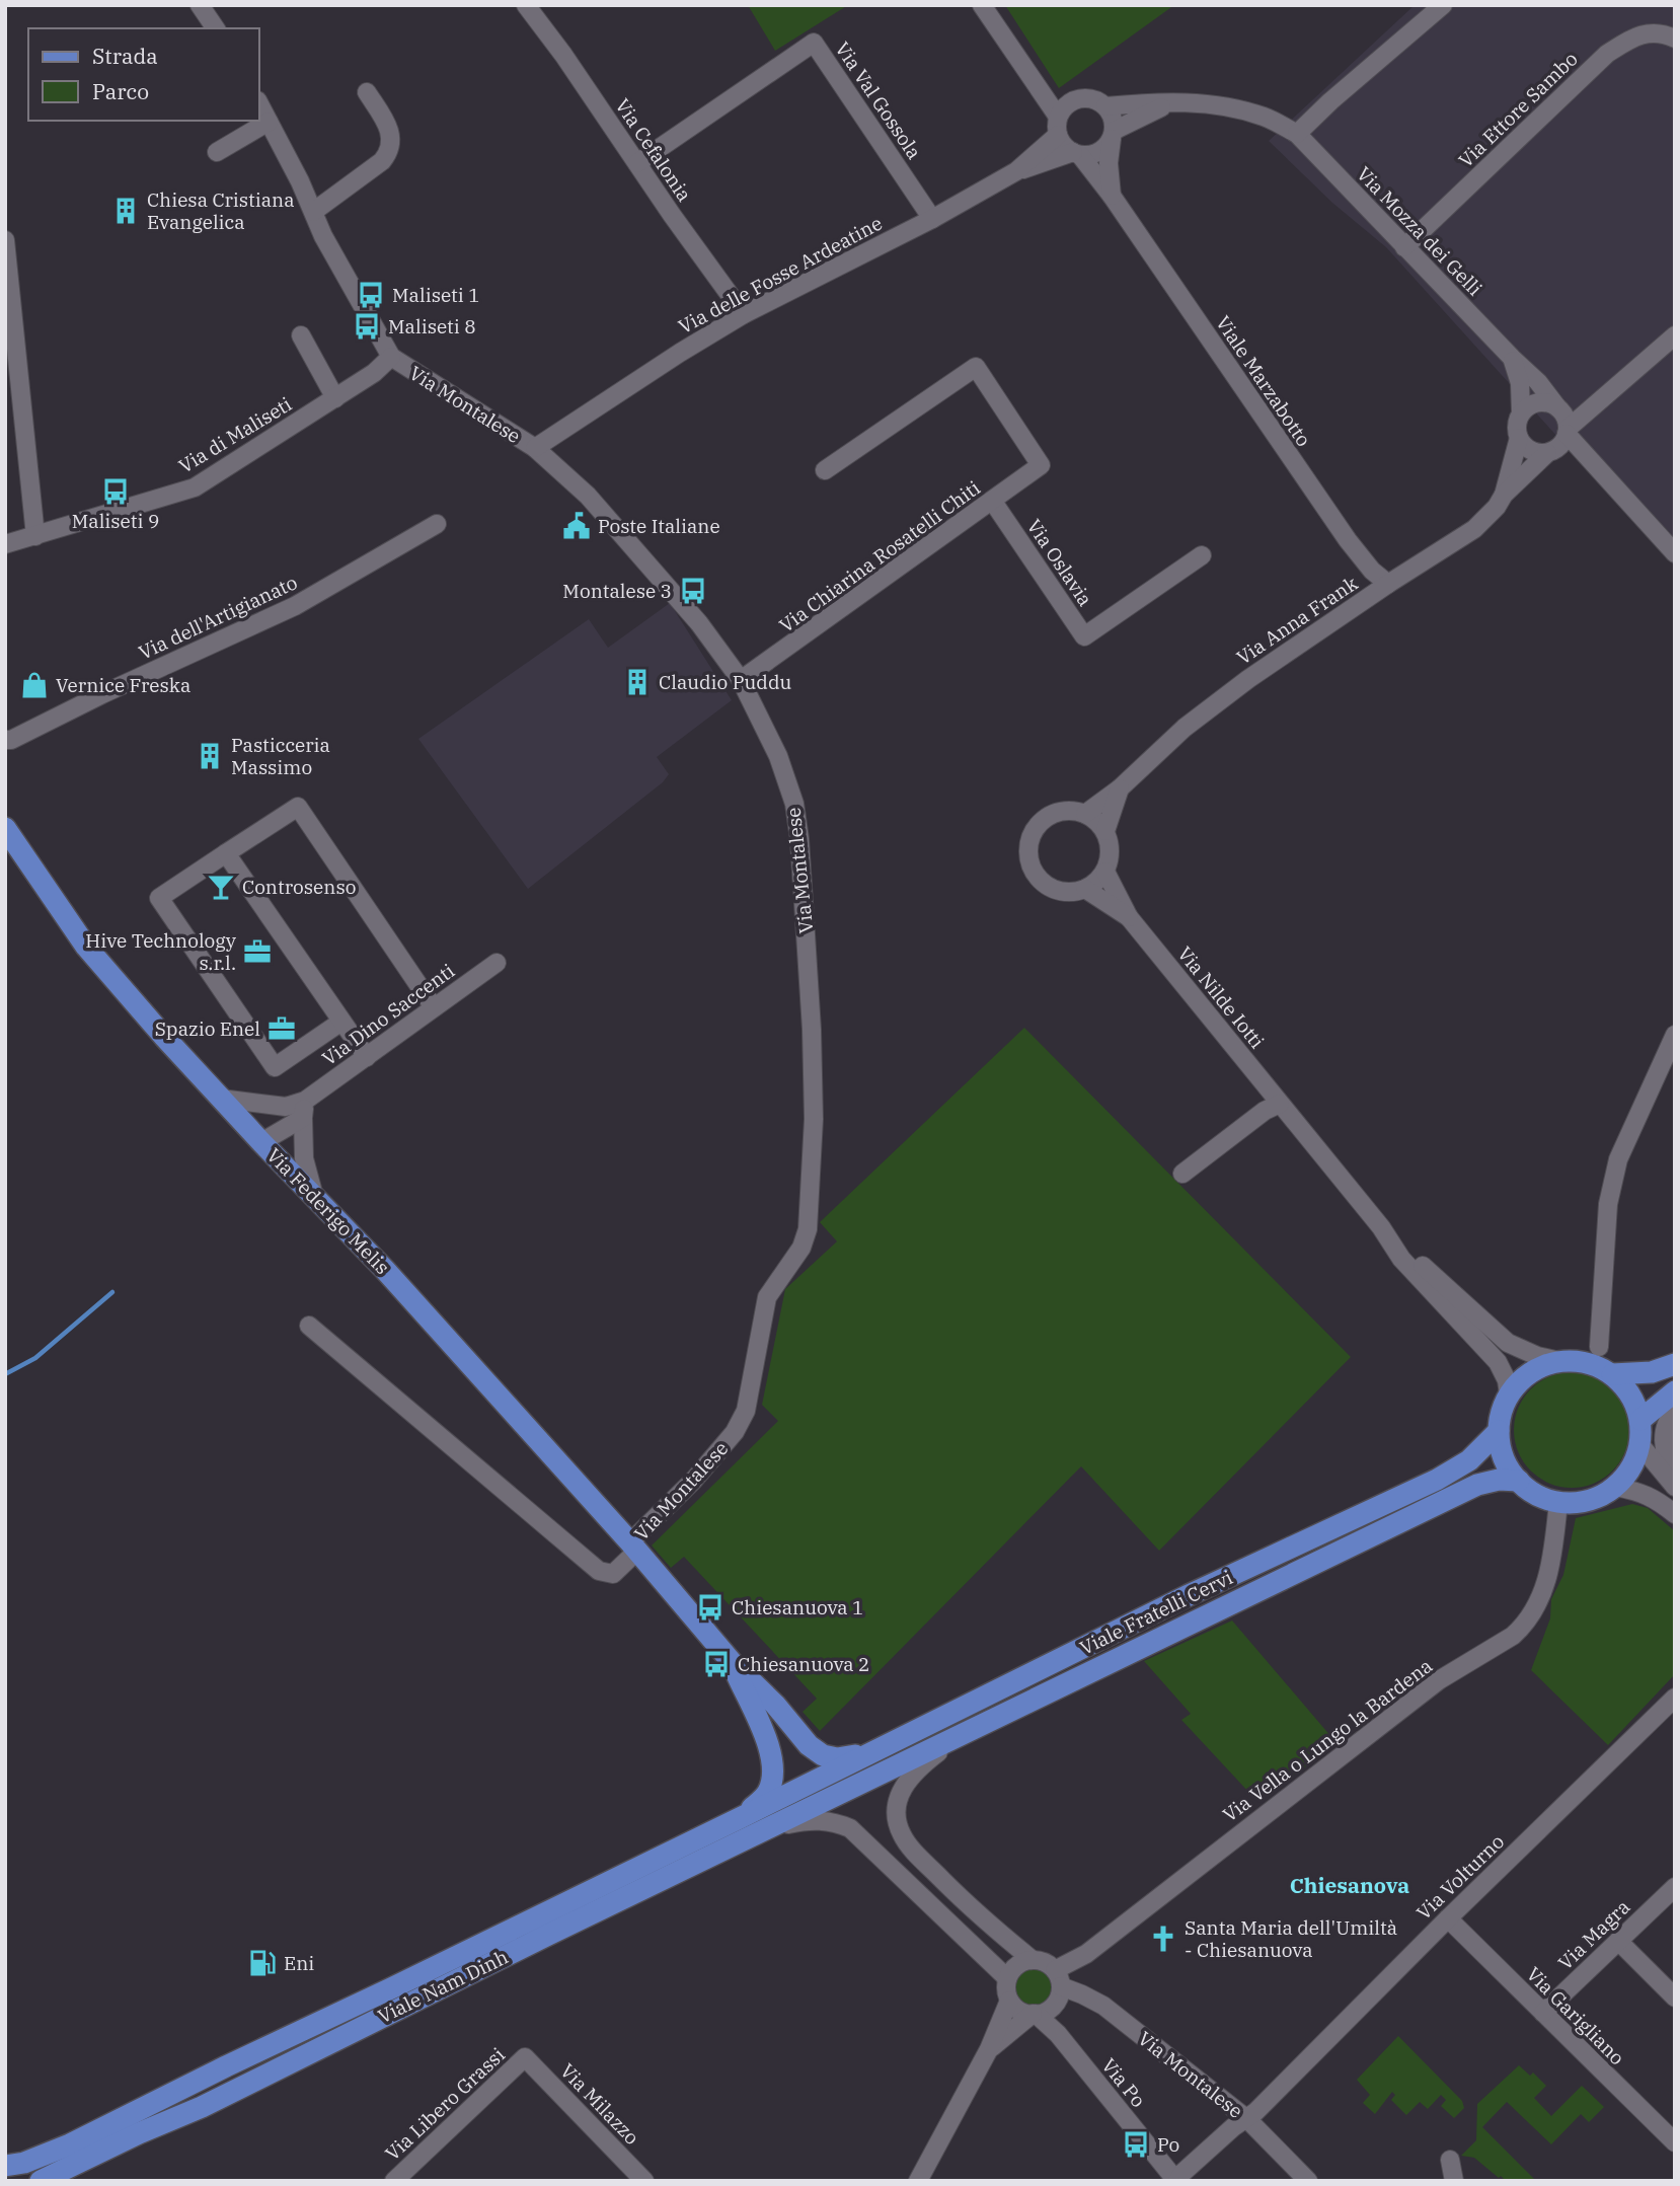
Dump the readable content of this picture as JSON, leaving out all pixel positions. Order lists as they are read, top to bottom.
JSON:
{
  "streets": {
    "main road": [
      "Via Montalese",
      "Via Federigo Melis",
      "Viale Fratelli Cervi",
      "Viale Nam Dinh"
    ],
    "street": [
      "Via Val Gossola",
      "Via Ettore Sambo",
      "Via Cefalonia",
      "Via Mozza dei Gelli",
      "Via delle Fosse Ardeatine",
      "Viale Marzabotto",
      "Via di Maliseti",
      "Via Chiarina Rosatelli Chiti",
      "Via Oslavia",
      "Via dell'Artigianato",
      "Via Anna Frank",
      "Via Nilde Iotti",
      "Via Dino Saccenti",
      "Via Vella o Lungo la Bardena",
      "Via Volturno",
      "Via Magra",
      "Via Garigliano",
      "Via Po",
      "Via Libero Grassi",
      "Via Milazzo"
    ]
  },
  "crossings": [
    ["Via Val Gossola", "Via Cefalonia"],
    ["Via Val Gossola", "Via delle Fosse Ardeatine"],
    ["Via Ettore Sambo", "Via Mozza dei Gelli"],
    ["Via Cefalonia", "Via delle Fosse Ardeatine"],
    ["Via Mozza dei Gelli", "Via delle Fosse Ardeatine"],
    ["Via Mozza dei Gelli", "Viale Marzabotto"],
    ["Via Mozza dei Gelli", "Via Anna Frank"],
    ["Via delle Fosse Ardeatine", "Viale Marzabotto"],
    ["Via delle Fosse Ardeatine", "Via Montalese"],
    ["Viale Marzabotto", "Via Anna Frank"],
    ["Via Montalese", "Via di Maliseti"],
    ["Via Montalese", "Via Chiarina Rosatelli Chiti"],
    ["Via Montalese", "Via Federigo Melis"],
    ["Via Montalese", "Viale Fratelli Cervi"],
    ["Via Montalese", "Via Vella o Lungo la Bardena"],
    ["Via Montalese", "Via Volturno"],
    ["Via Montalese", "Via Po"],
    ["Via Chiarina Rosatelli Chiti", "Via Oslavia"],
    ["Via Dino Saccenti", "Via Federigo Melis"],
    ["Viale Fratelli Cervi", "Via Vella o Lungo la Bardena"],
    ["Viale Fratelli Cervi", "Viale Nam Dinh"],
    ["Via Vella o Lungo la Bardena", "Via Po"],
    ["Via Volturno", "Via Garigliano"],
    ["Via Volturno", "Via Po"],
    ["Via Magra", "Via Garigliano"],
    ["Via Libero Grassi", "Via Milazzo"]
  ],
  "districts": ["Chiesanova"],
  "places": {
    "building": ["Chiesa Cristiana Evangelica", "Claudio Puddu", "Pasticceria Massimo"],
    "bus stop": [
      "Maliseti 1",
      "Maliseti 8",
      "Maliseti 9",
      "Montalese 3",
      "Chiesanuova 1",
      "Chiesanuova 2",
      "Po"
    ],
    "public building": ["Poste Italiane"],
    "shop": ["Vernice Freska"],
    "bar": ["Controsenso"],
    "office": ["Hive Technology s.r.l.", "Spazio Enel"],
    "church": ["Santa Maria dell'Umiltà - Chiesanuova"],
    "fuel station": ["Eni"]
  },
  "legend": ["Strada", "Parco"]
}
